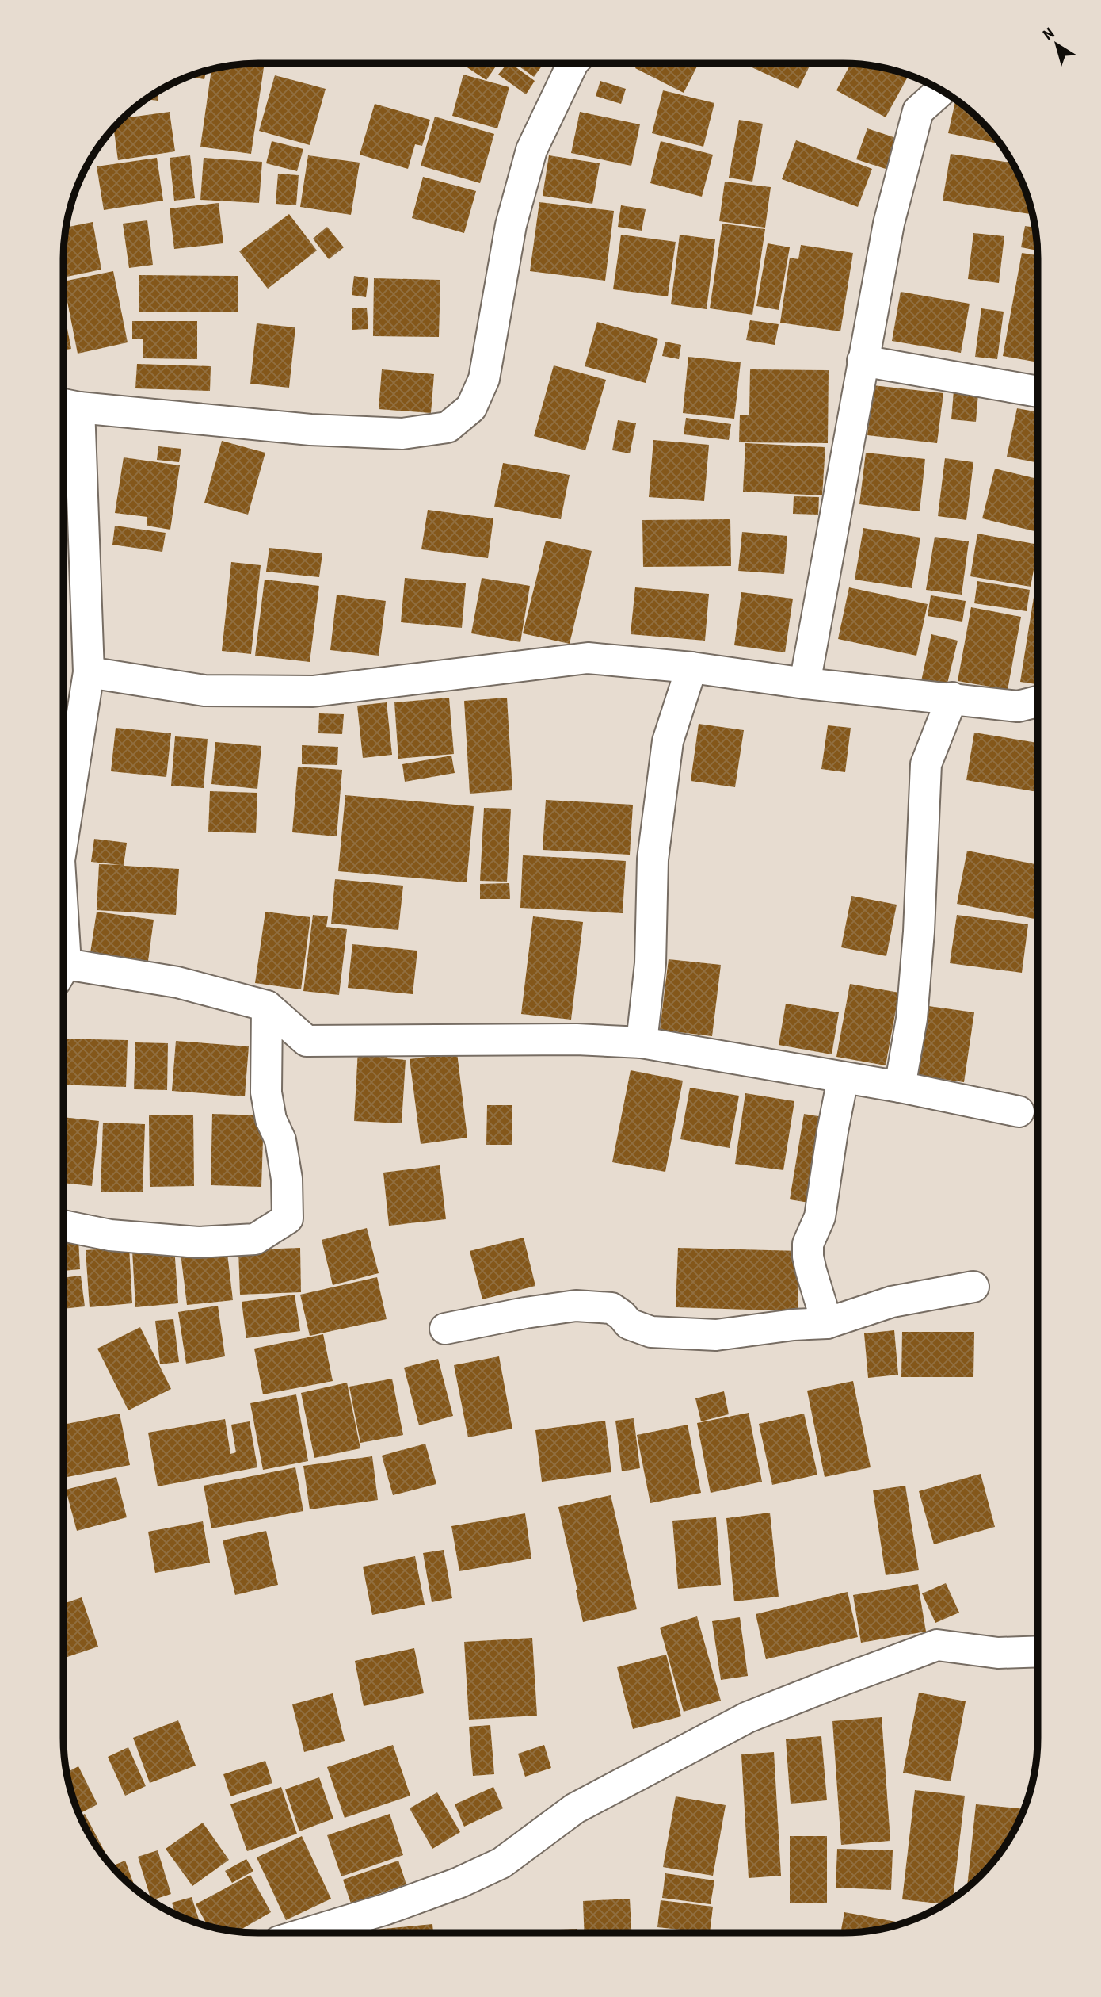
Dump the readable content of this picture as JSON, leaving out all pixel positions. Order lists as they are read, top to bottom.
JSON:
{
  "north": "top left"
}
